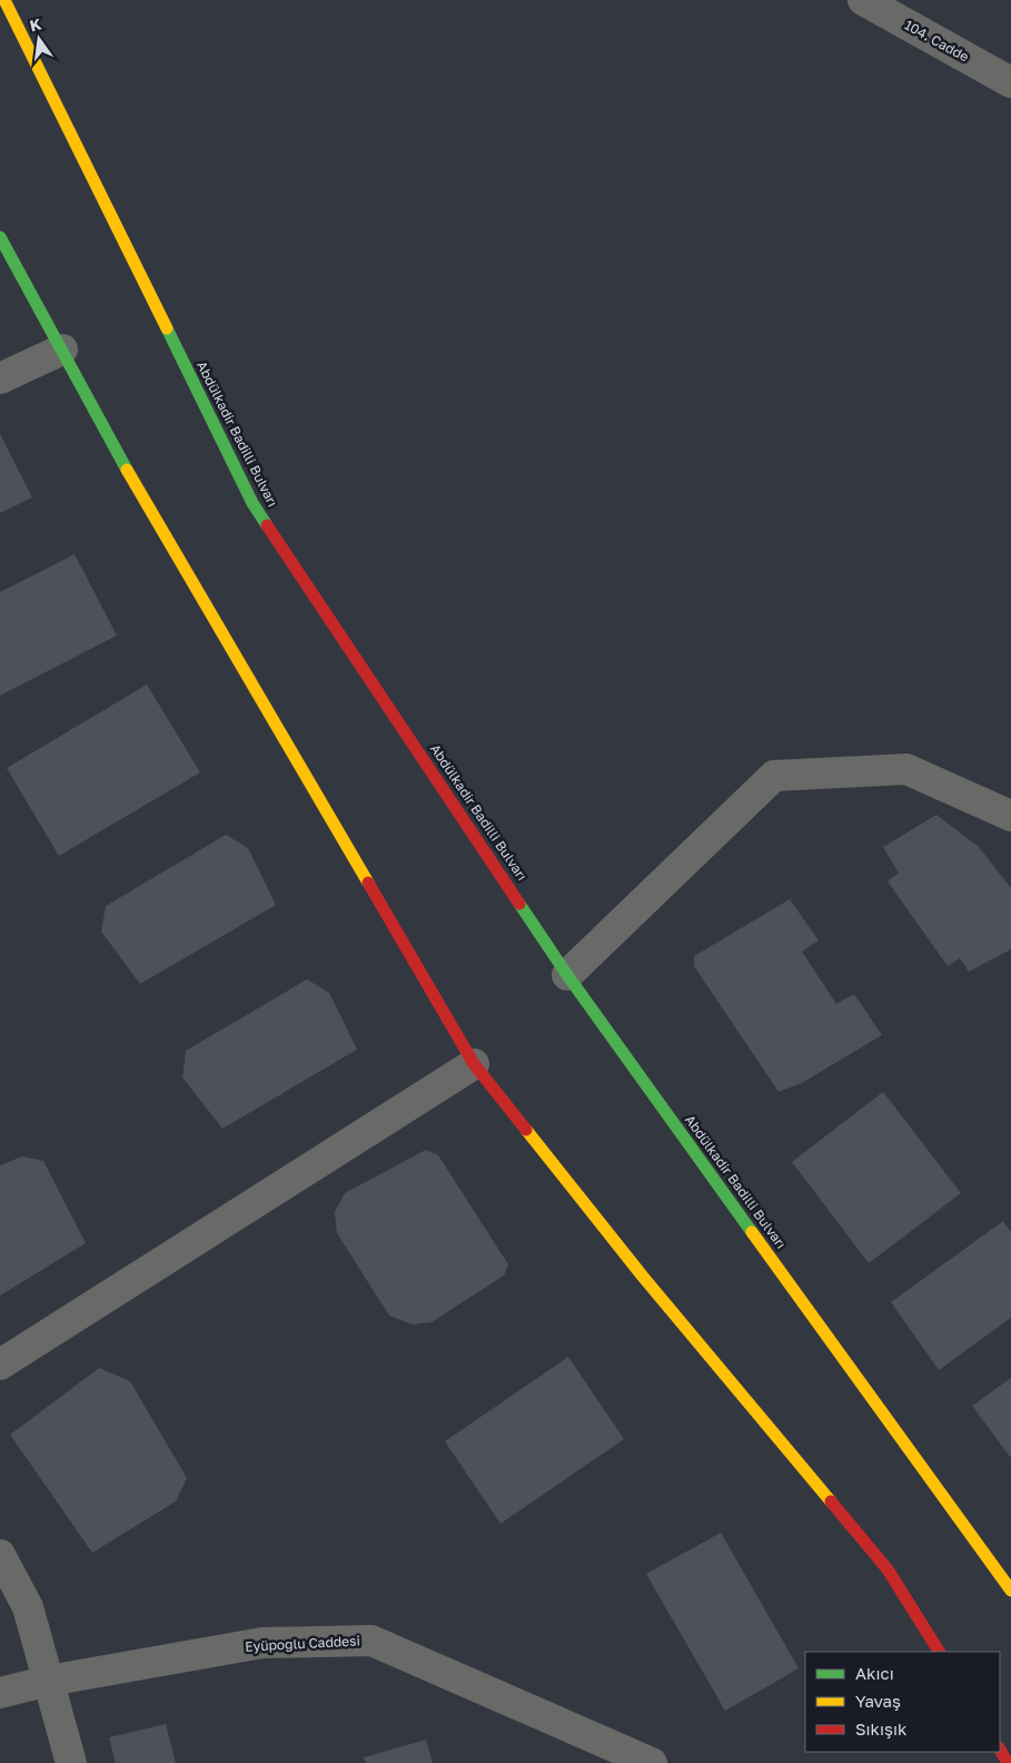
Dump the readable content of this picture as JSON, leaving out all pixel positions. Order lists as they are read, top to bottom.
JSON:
{
  "streets": {
    "main road": ["Abdülkadir Badilli Bulvarı"],
    "street": ["104. Cadde", "Eyüpoğlu Caddesi"]
  },
  "legend": ["Akıcı", "Yavaş", "Sıkışık"],
  "north": "top"
}
